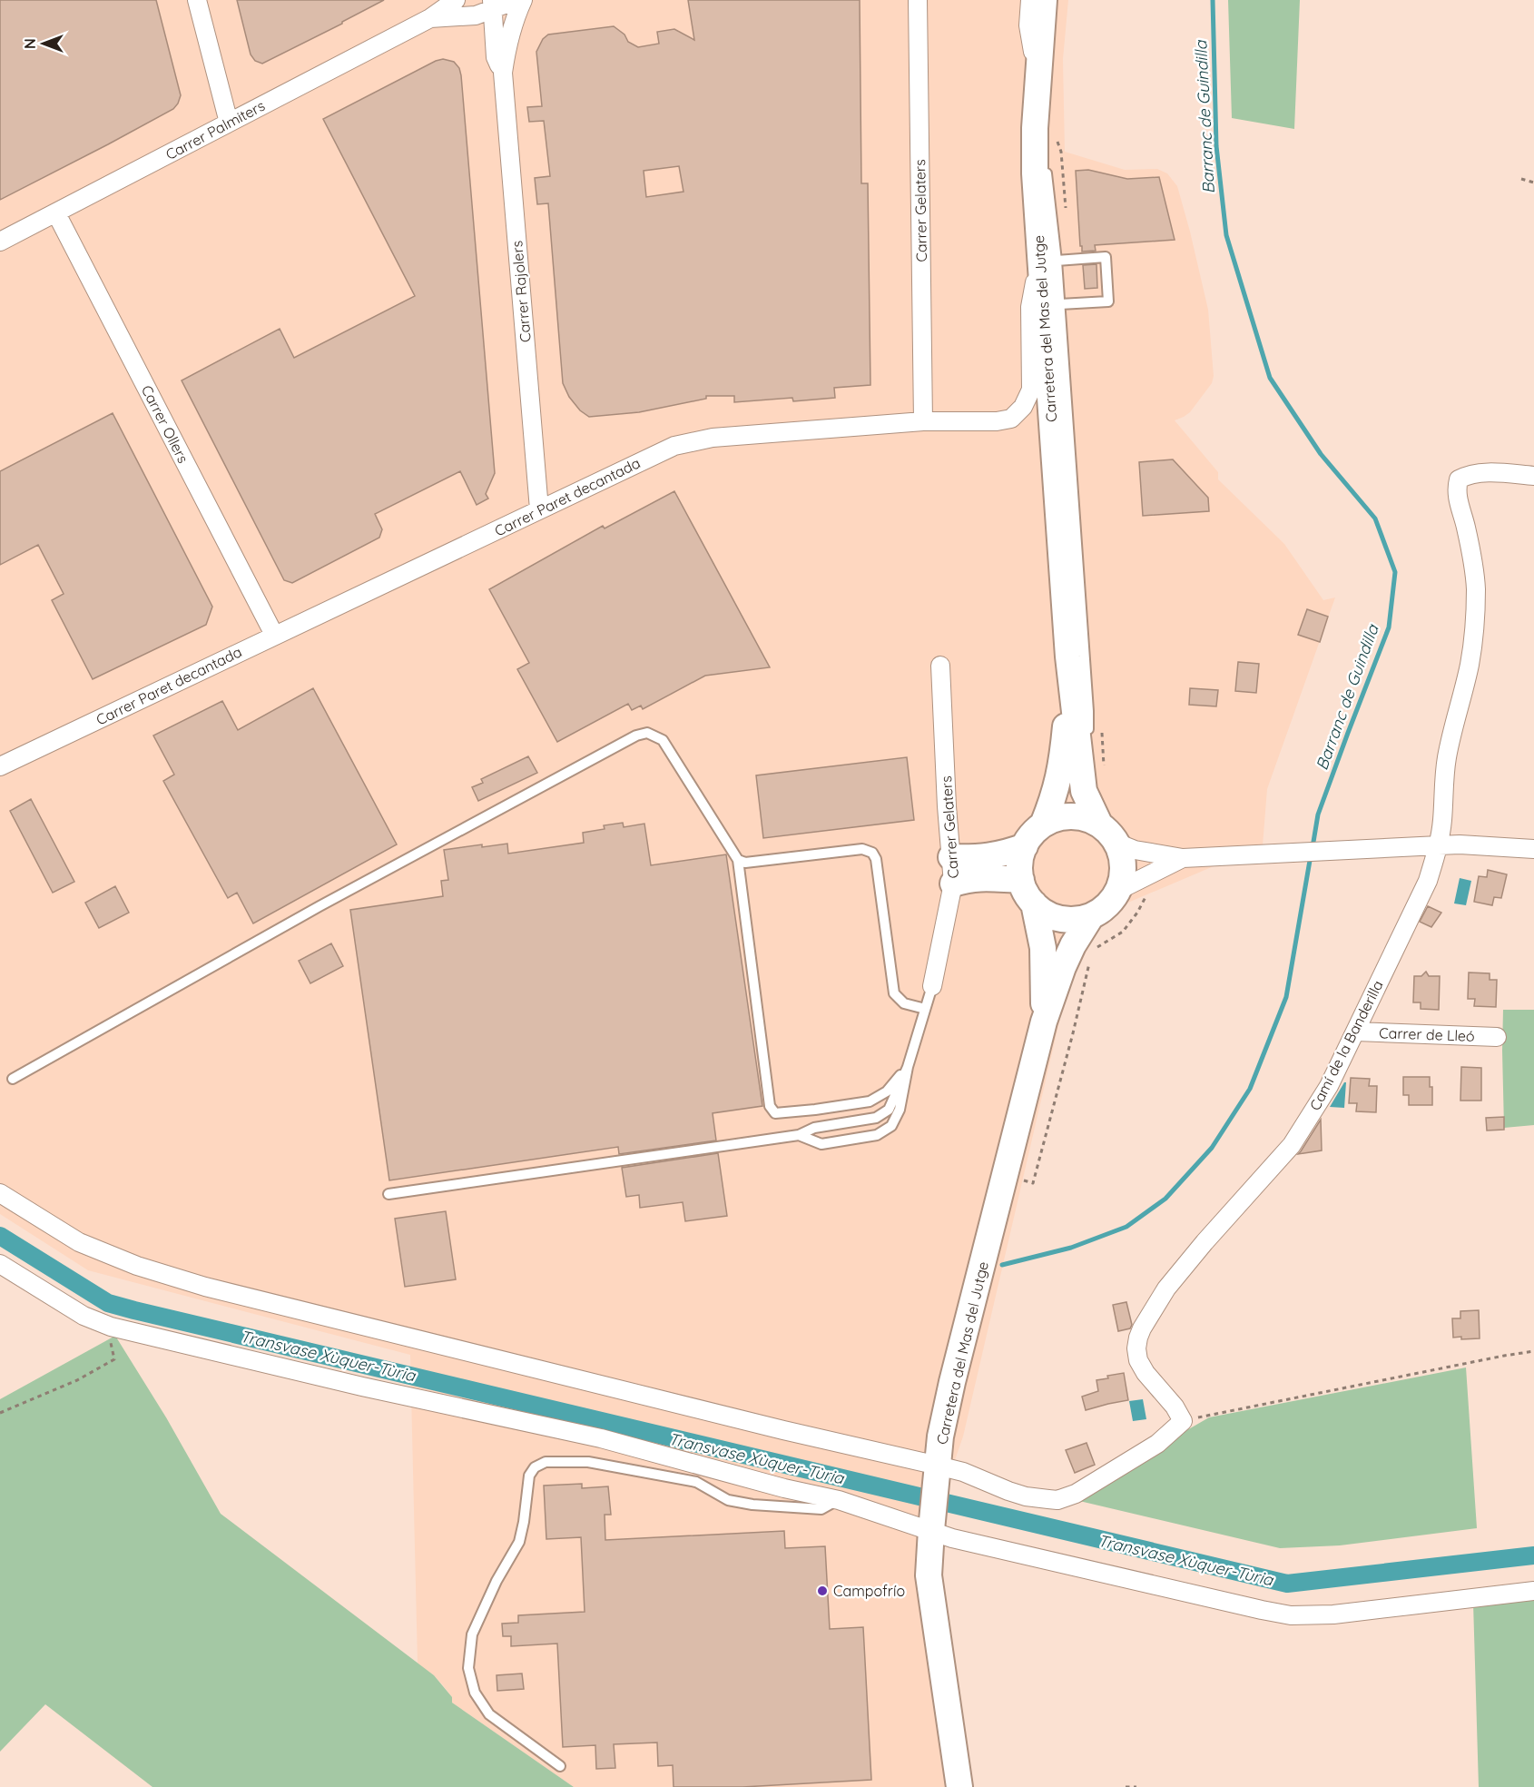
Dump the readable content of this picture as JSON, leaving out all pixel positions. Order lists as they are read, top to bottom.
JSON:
{
  "streets": {
    "street": [
      "Carrer Palmiters",
      "Carrer Gelaters",
      "Carrer Rajolers",
      "Carretera del Mas del Jutge",
      "Carrer Ollers",
      "Carrer Paret decantada",
      "Carrer de Lleó",
      "Camí de la Banderilla"
    ]
  },
  "crossings": [
    ["Carrer Palmiters", "Carrer Rajolers"],
    ["Carrer Palmiters", "Carrer Ollers"],
    ["Carrer Gelaters", "Carrer Paret decantada"],
    ["Carrer Rajolers", "Carrer Paret decantada"],
    ["Carretera del Mas del Jutge", "Carrer Paret decantada"],
    ["Carrer Ollers", "Carrer Paret decantada"],
    ["Carrer de Lleó", "Camí de la Banderilla"]
  ],
  "water": ["Barranc de Guindilla", "Transvase Xùquer-Tùria"],
  "places": ["Campofrío"],
  "north": "left"
}
